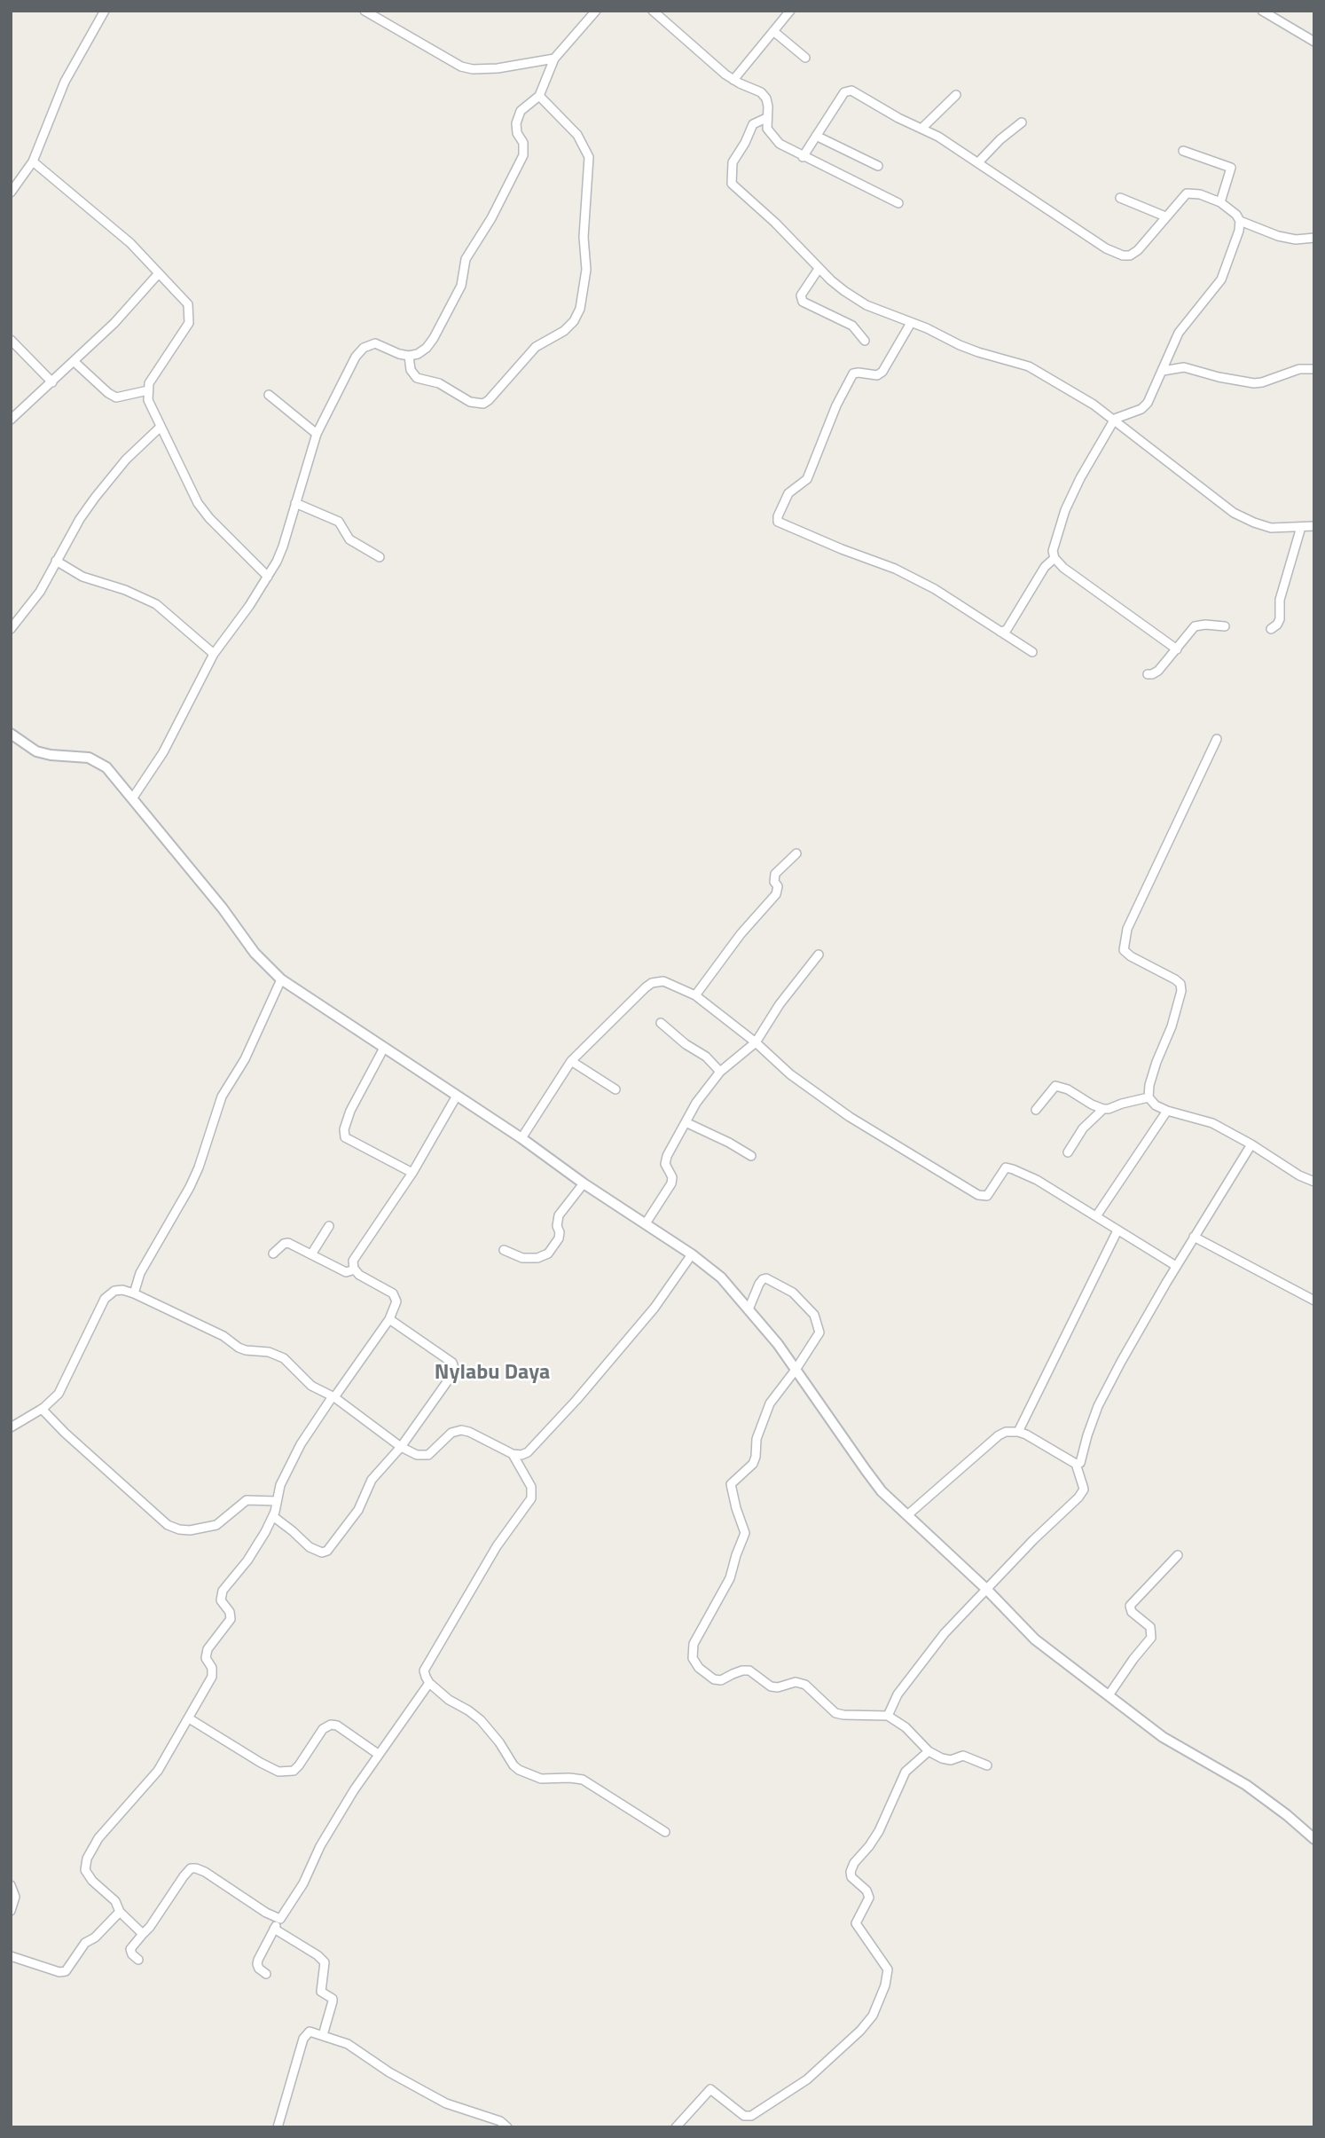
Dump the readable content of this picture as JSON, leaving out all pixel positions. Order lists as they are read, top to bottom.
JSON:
{
  "districts": ["Nylabu Daya"]
}
